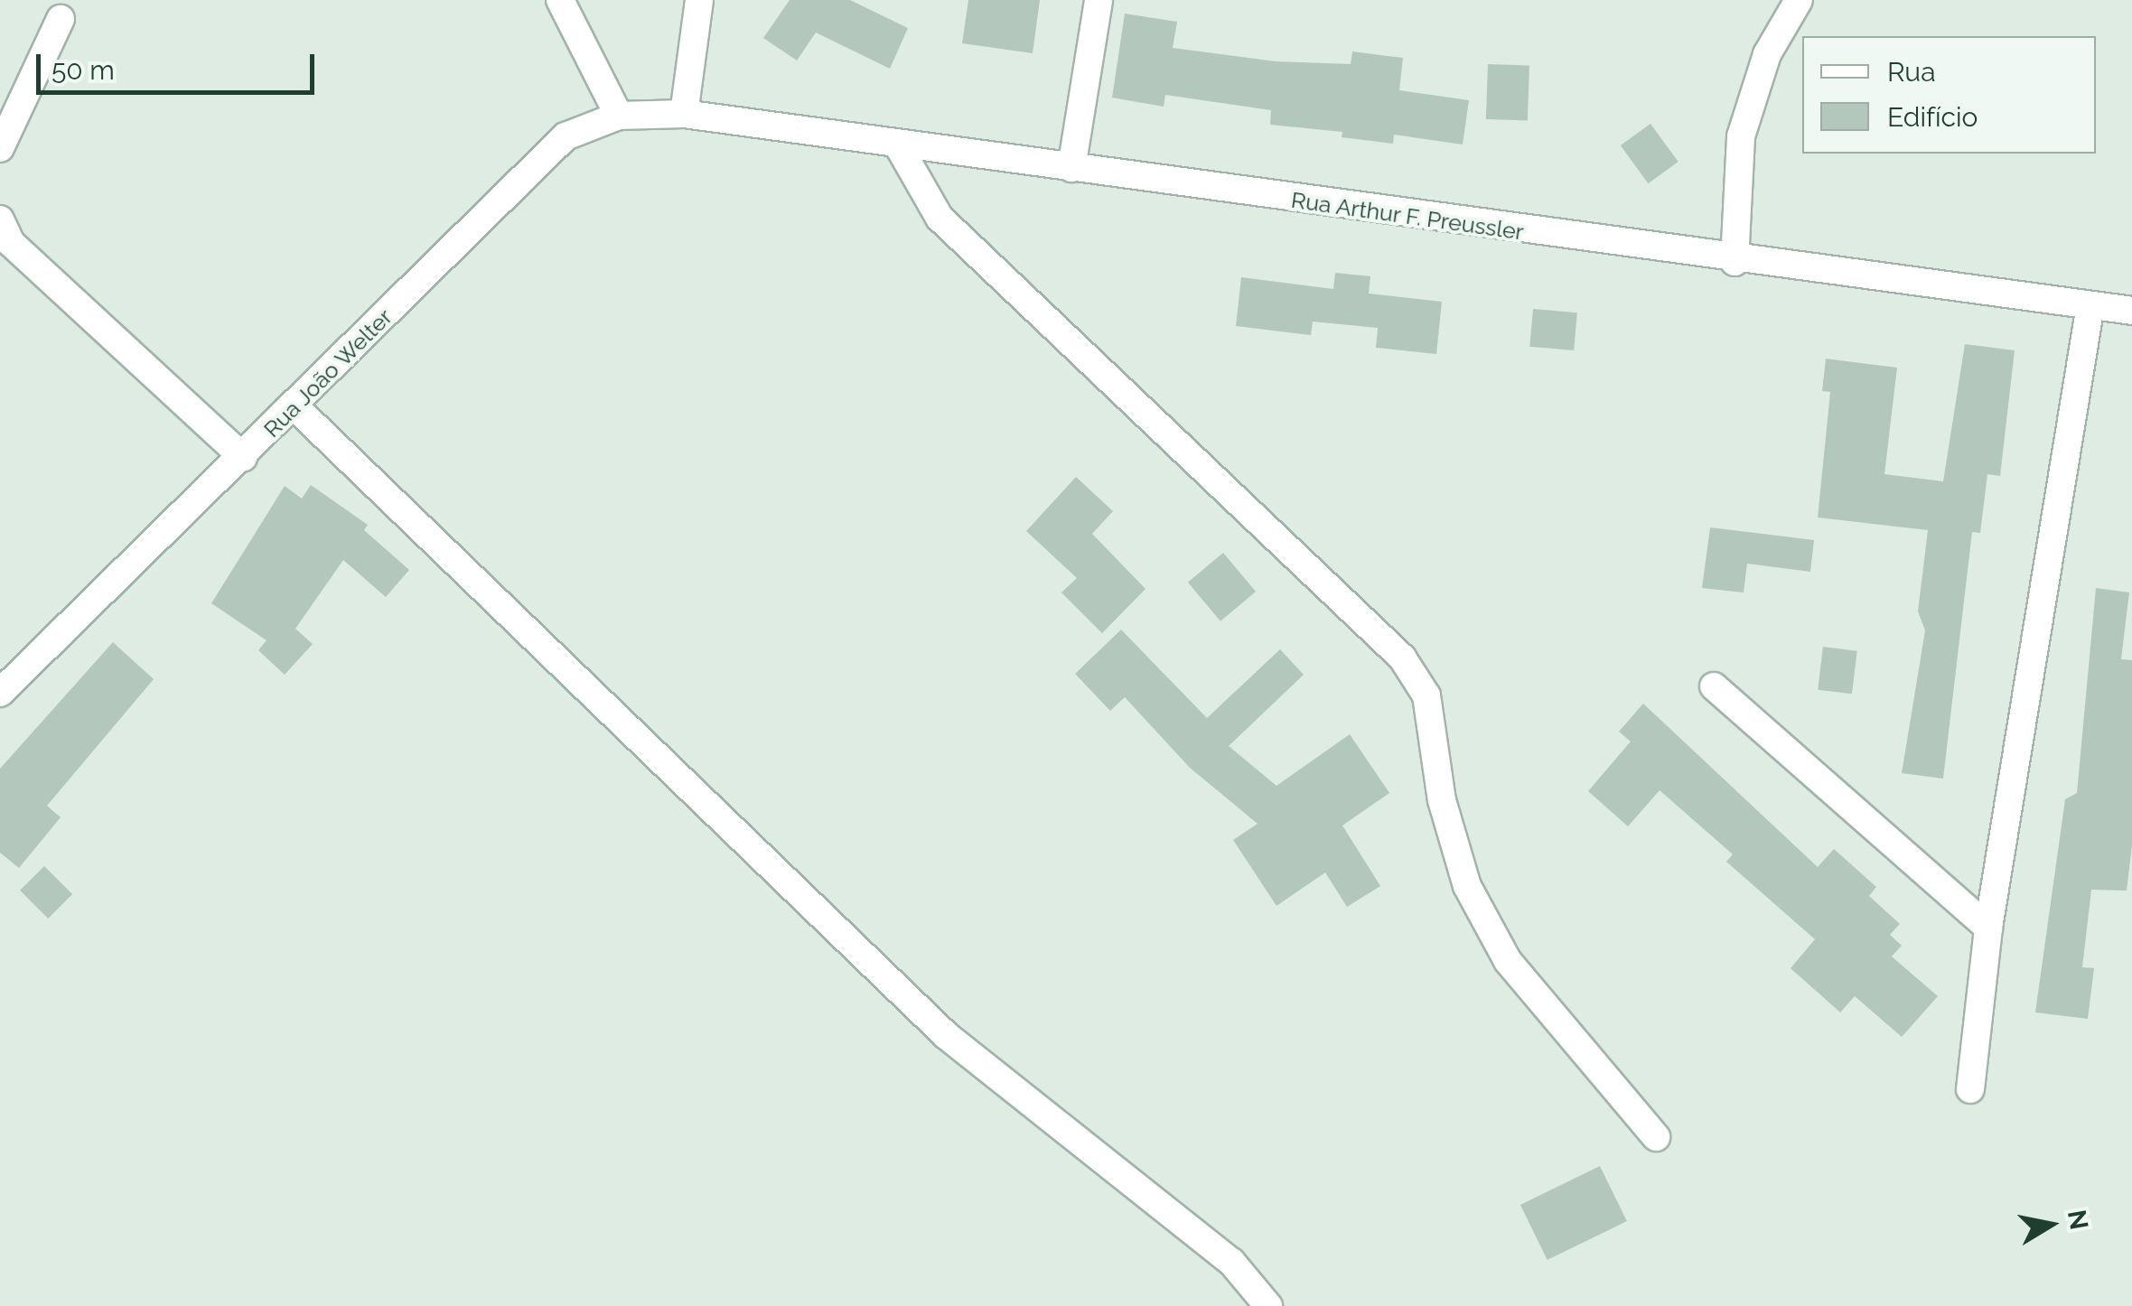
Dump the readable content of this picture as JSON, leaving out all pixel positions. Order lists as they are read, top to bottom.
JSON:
{
  "streets": {
    "street": ["Rua Arthur F. Preussler", "Rua João Welter"]
  },
  "crossings": [
    ["Rua Arthur F. Preussler", "Rua João Welter"]
  ],
  "legend": ["Rua", "Edifício"],
  "scale_bar": "50 m",
  "north": "right"
}
